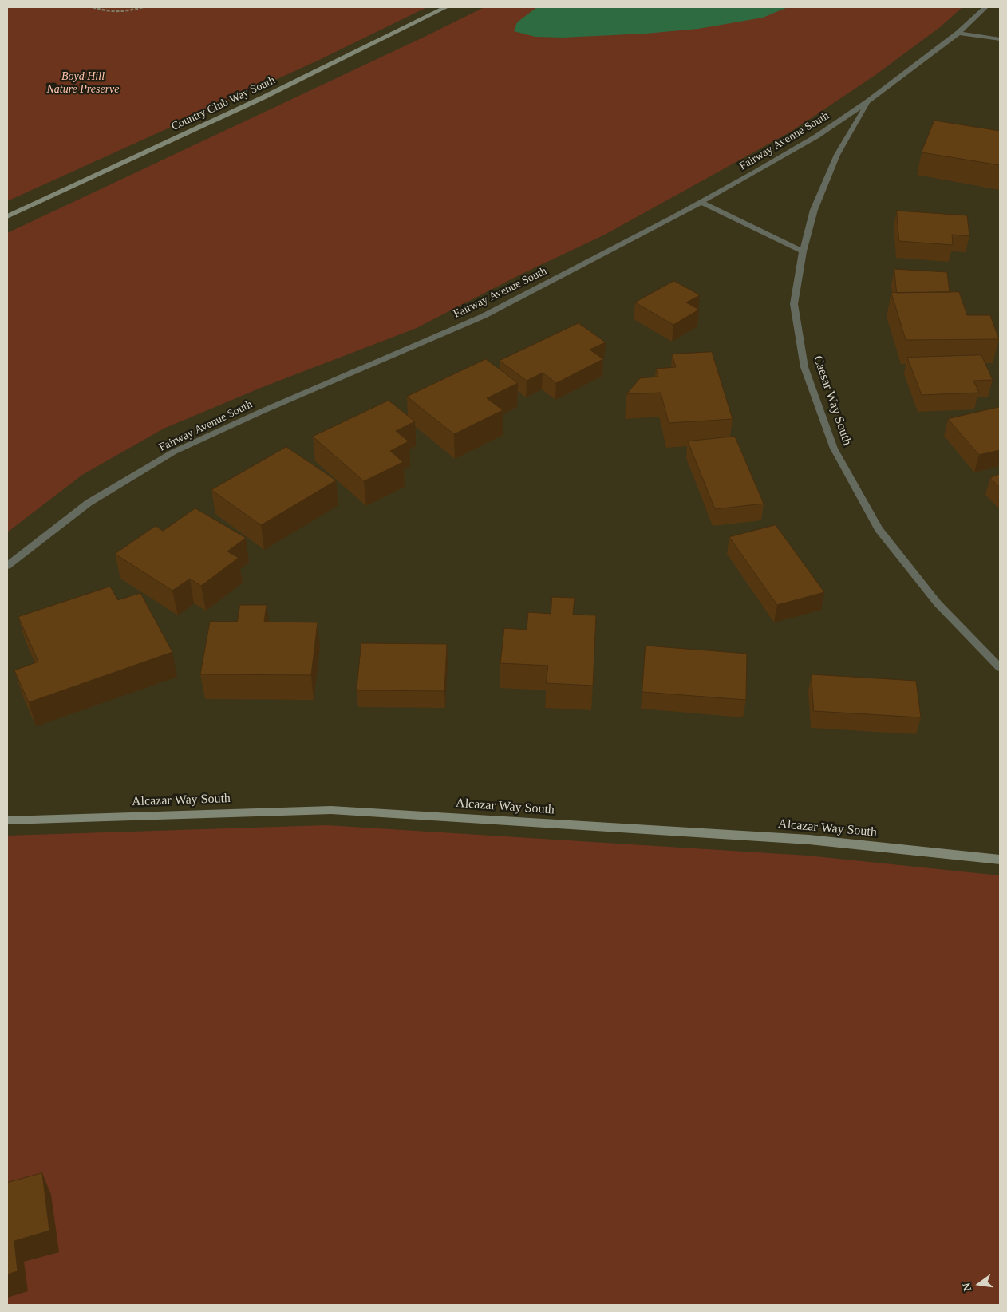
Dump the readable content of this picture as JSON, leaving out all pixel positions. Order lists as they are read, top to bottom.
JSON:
{
  "streets": {
    "street": [
      "Country Club Way South",
      "Fairway Avenue South",
      "Caesar Way South",
      "Alcazar Way South"
    ]
  },
  "crossings": [
    ["Fairway Avenue South", "Caesar Way South"]
  ],
  "parks": ["Boyd Hill Nature Preserve"],
  "north": "left"
}
